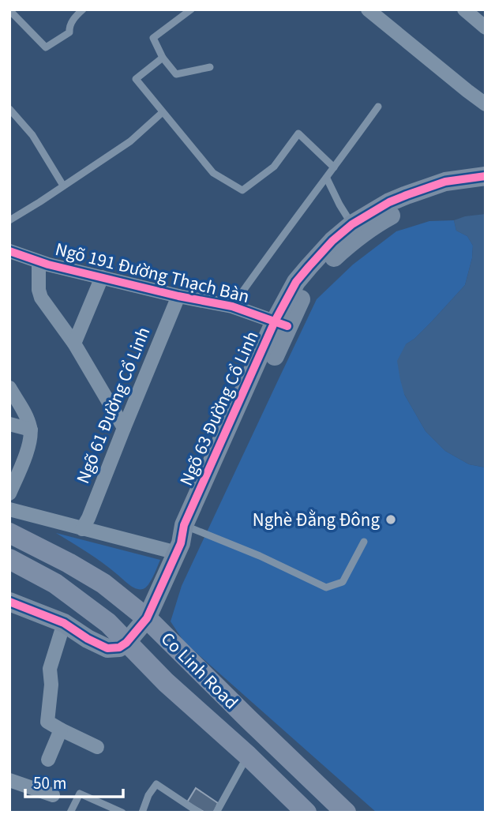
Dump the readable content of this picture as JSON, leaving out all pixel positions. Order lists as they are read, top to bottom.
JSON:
{
  "streets": {
    "main road": ["Co Linh Road"],
    "street": ["Ngõ 191 Đường Thạch Bàn", "Ngõ 61 Đường Cổ Linh", "Ngõ 63 Đường Cổ Linh"]
  },
  "crossings": [
    ["Ngõ 191 Đường Thạch Bàn", "Ngõ 61 Đường Cổ Linh"],
    ["Ngõ 191 Đường Thạch Bàn", "Ngõ 63 Đường Cổ Linh"],
    ["Ngõ 63 Đường Cổ Linh", "Co Linh Road"]
  ],
  "places": ["Nghè Đằng Đông"],
  "scale_bar": "50 m"
}
